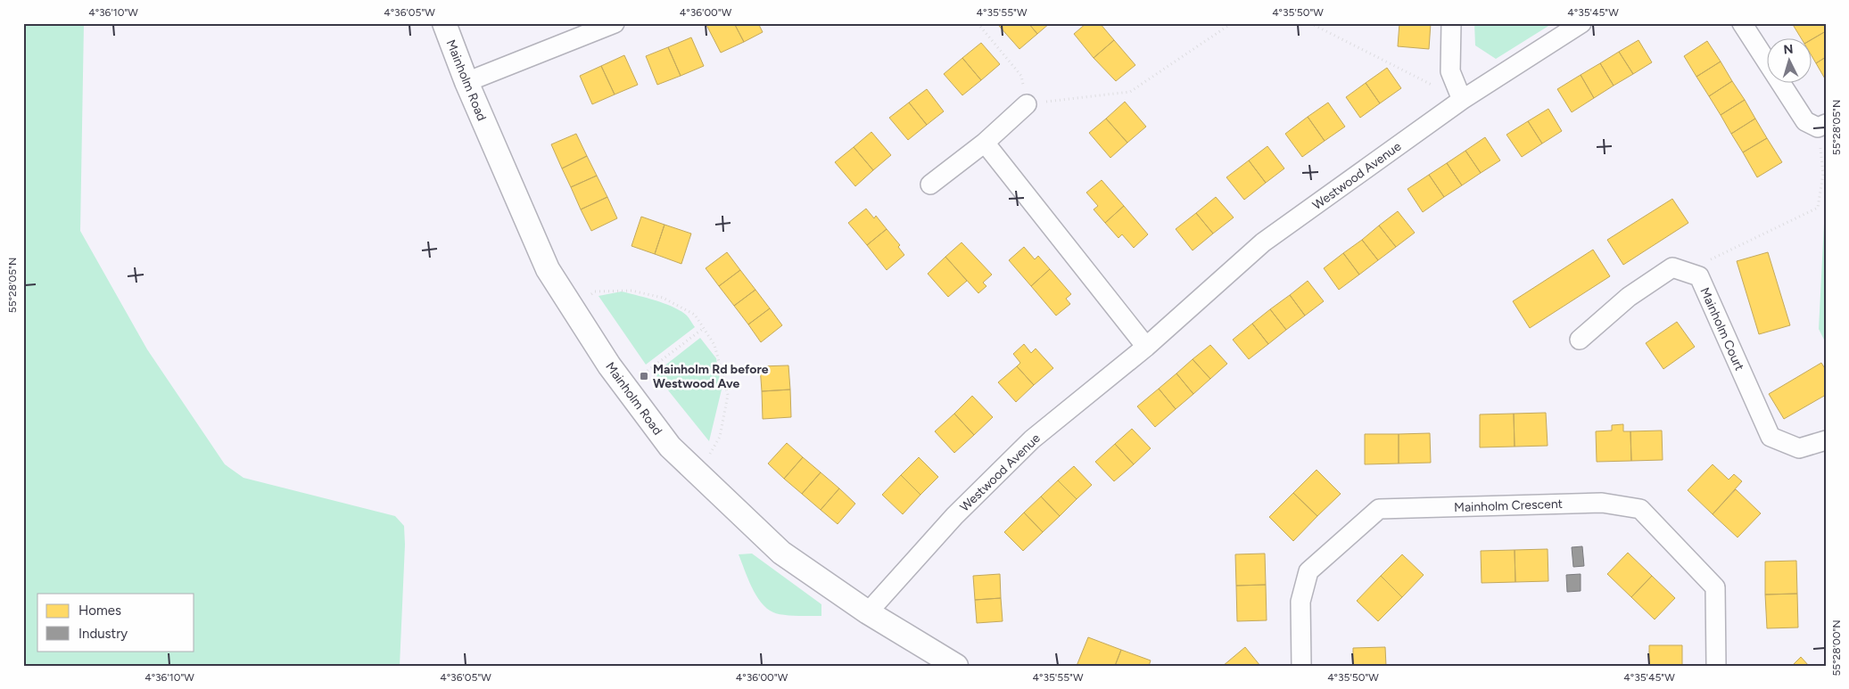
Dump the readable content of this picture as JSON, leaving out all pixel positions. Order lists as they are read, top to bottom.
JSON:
{
  "streets": {
    "street": [
      "Mainholm Road",
      "Westwood Avenue",
      "Mainholm Court",
      "Mainholm Crescent"
    ]
  },
  "crossings": [
    ["Mainholm Road", "Westwood Avenue"]
  ],
  "places": {
    "transit": ["Mainholm Rd before Westwood Ave"]
  },
  "legend": ["Homes", "Industry"],
  "north": "top",
  "coordinates": [
    "4°36'10\"W",
    "4°36'05\"W",
    "4°36'00\"W",
    "4°35'55\"W",
    "4°35'50\"W",
    "4°35'45\"W",
    "55°28'05\"N",
    "55°28'00\"N"
  ]
}
